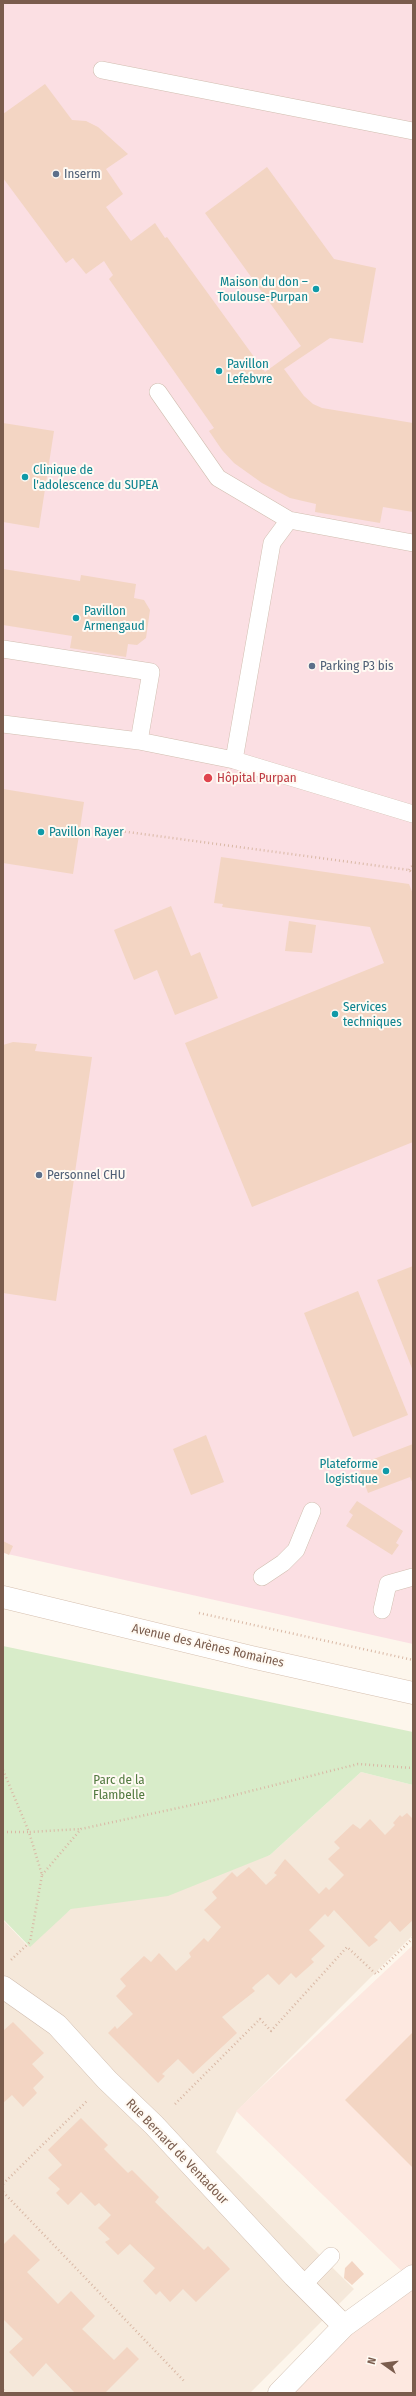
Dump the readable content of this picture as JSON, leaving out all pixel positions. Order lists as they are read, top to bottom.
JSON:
{
  "streets": {
    "street": ["Avenue des Arènes Romaines", "Rue Bernard de Ventadour"]
  },
  "parks": ["Parc de la Flambelle"],
  "places": [
    "Inserm",
    "Maison du don – Toulouse-Purpan",
    "Pavillon Lefebvre",
    "Clinique de l'adolescence du SUPEA",
    "Pavillon Armengaud",
    "Parking P3 bis",
    "Hôpital Purpan",
    "Pavillon Rayer",
    "Services techniques",
    "Personnel CHU",
    "Plateforme logistique"
  ],
  "north": "left"
}
